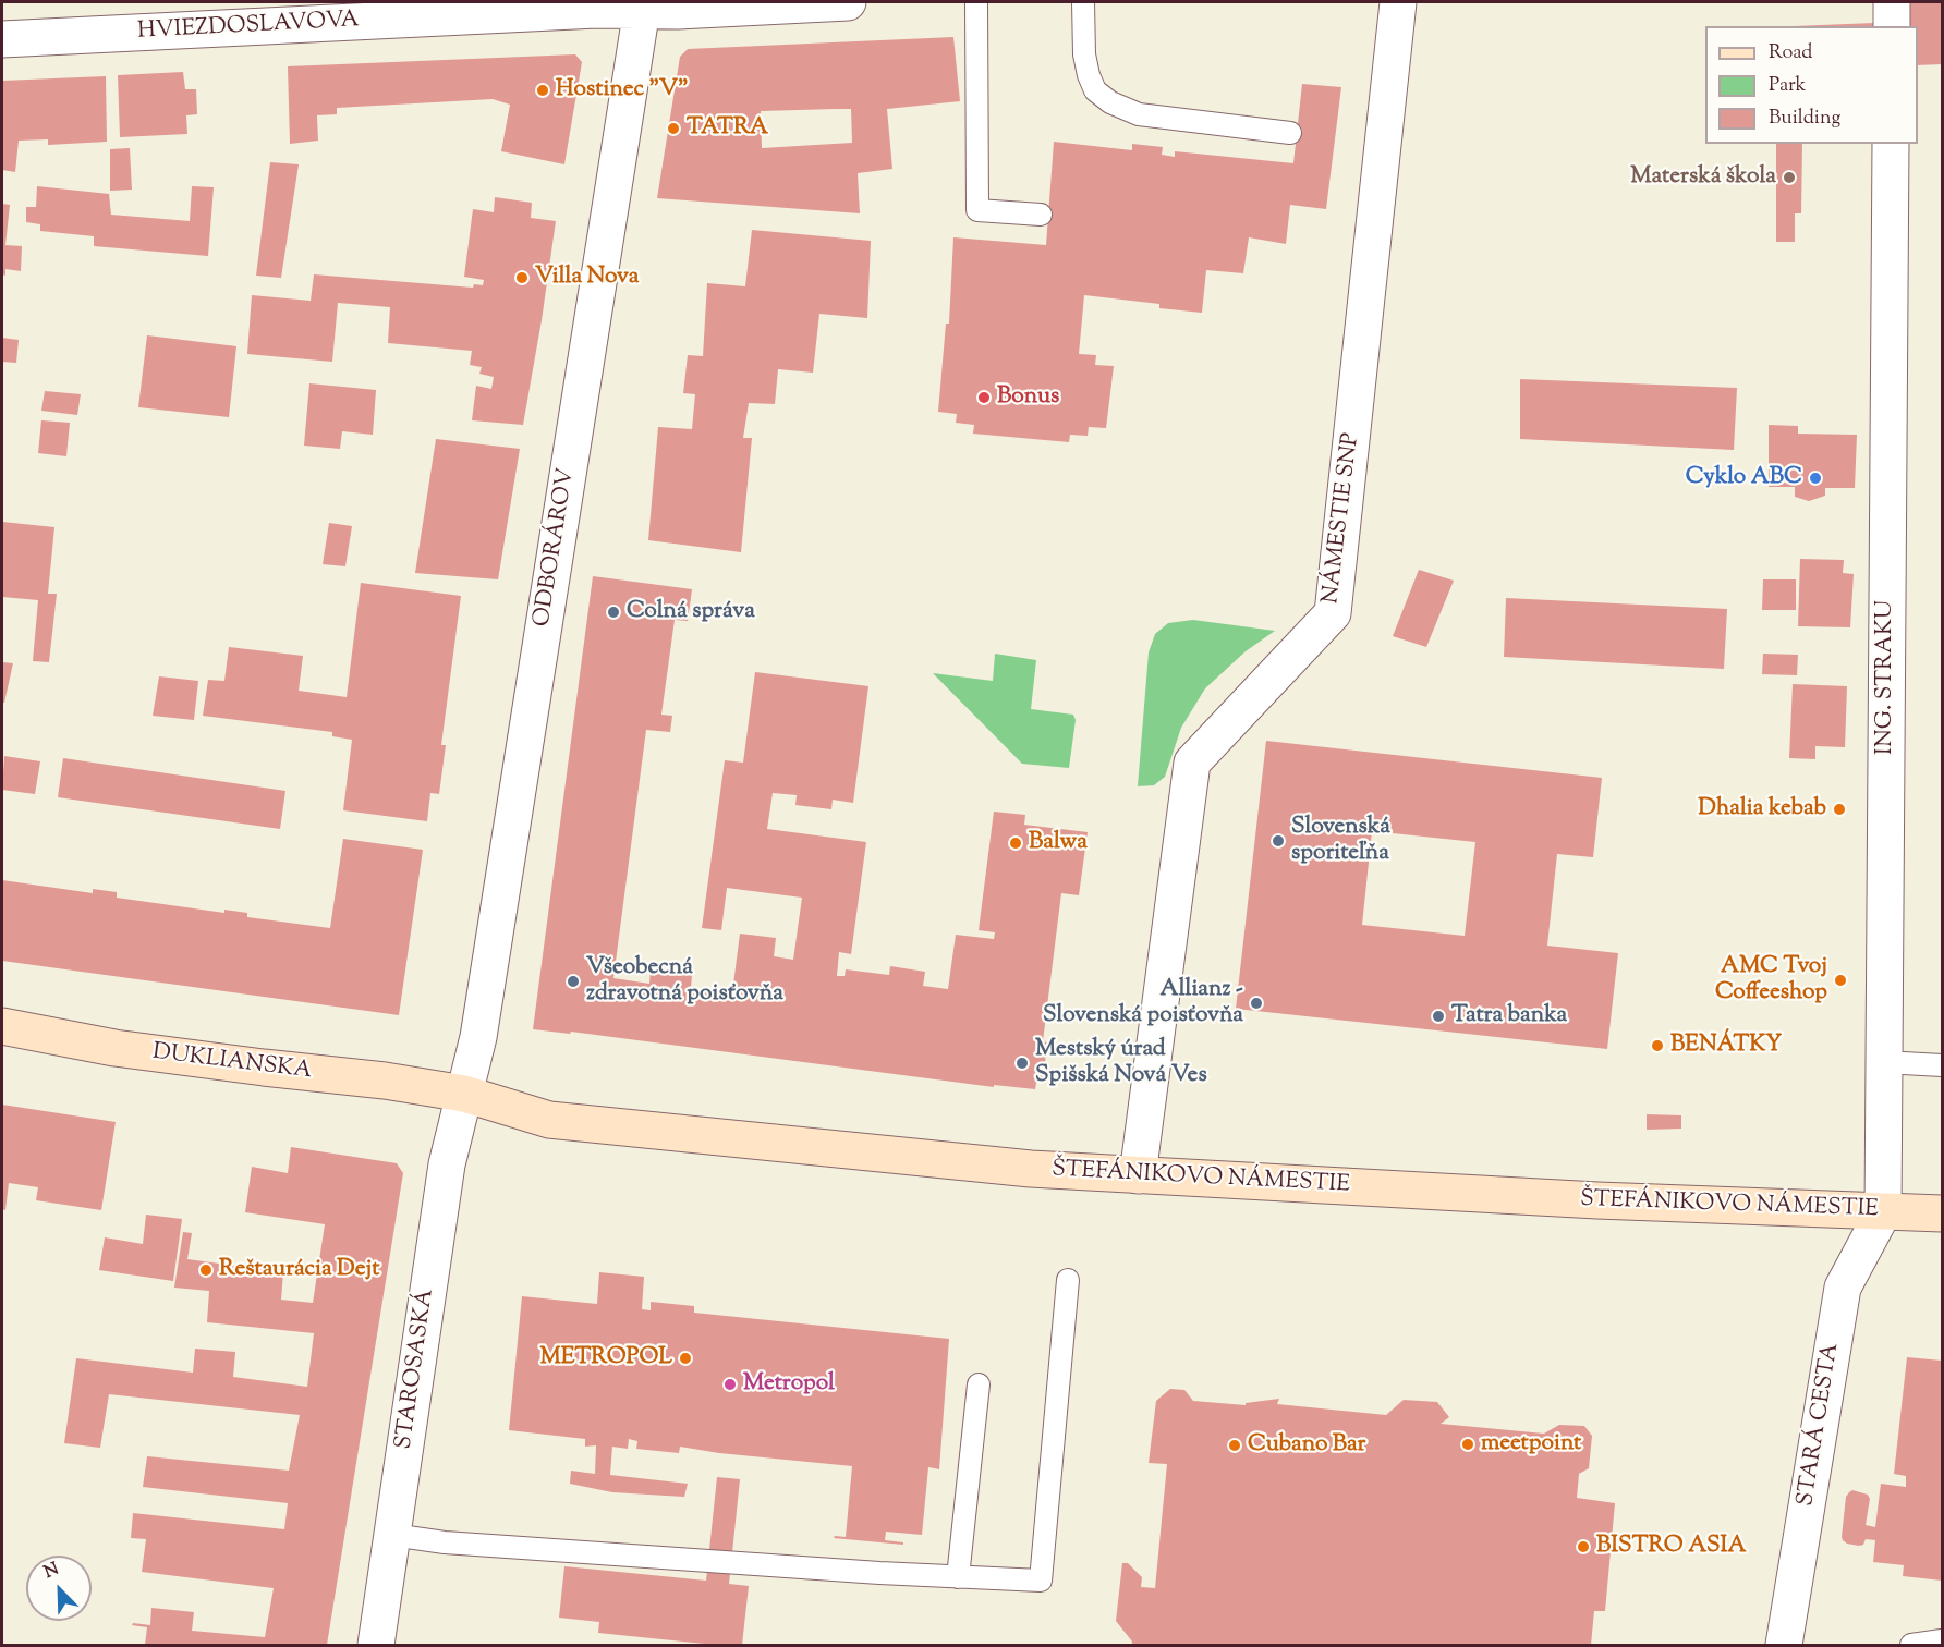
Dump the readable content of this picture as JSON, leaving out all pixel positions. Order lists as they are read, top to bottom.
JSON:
{
  "streets": {
    "street": [
      "HVIEZDOSLAVOVA",
      "NÁMESTIE SNP",
      "ODBORÁROV",
      "ING. STRAKU",
      "DUKLIANSKA",
      "ŠTEFÁNIKOVO NÁMESTIE",
      "STAROSASKÁ",
      "STARÁ CESTA"
    ]
  },
  "crossings": [
    ["HVIEZDOSLAVOVA", "ODBORÁROV"],
    ["NÁMESTIE SNP", "ŠTEFÁNIKOVO NÁMESTIE"],
    ["ODBORÁROV", "DUKLIANSKA"],
    ["ODBORÁROV", "ŠTEFÁNIKOVO NÁMESTIE"],
    ["ODBORÁROV", "STAROSASKÁ"],
    ["ING. STRAKU", "ŠTEFÁNIKOVO NÁMESTIE"],
    ["ING. STRAKU", "STARÁ CESTA"],
    ["DUKLIANSKA", "ŠTEFÁNIKOVO NÁMESTIE"],
    ["DUKLIANSKA", "STAROSASKÁ"],
    ["ŠTEFÁNIKOVO NÁMESTIE", "STAROSASKÁ"],
    ["ŠTEFÁNIKOVO NÁMESTIE", "STARÁ CESTA"]
  ],
  "places": [
    "Hostinec \"V\"",
    "TATRA",
    "Materská škola",
    "Villa Nova",
    "Bonus",
    "Cyklo ABC",
    "Colná správa",
    "Dhalia kebab",
    "Slovenská sporiteľňa",
    "Balwa",
    "AMC Tvoj Coffeeshop",
    "Všeobecná zdravotná poisťovňa",
    "Allianz - Slovenská poisťovňa",
    "Tatra banka",
    "BENÁTKY",
    "Mestský úrad Spišská Nová Ves",
    "Reštaurácia Dejt",
    "METROPOL",
    "Metropol",
    "meetpoint",
    "Cubano Bar",
    "BISTRO ASIA"
  ],
  "legend": ["Road", "Park", "Building"],
  "north": "top left"
}
